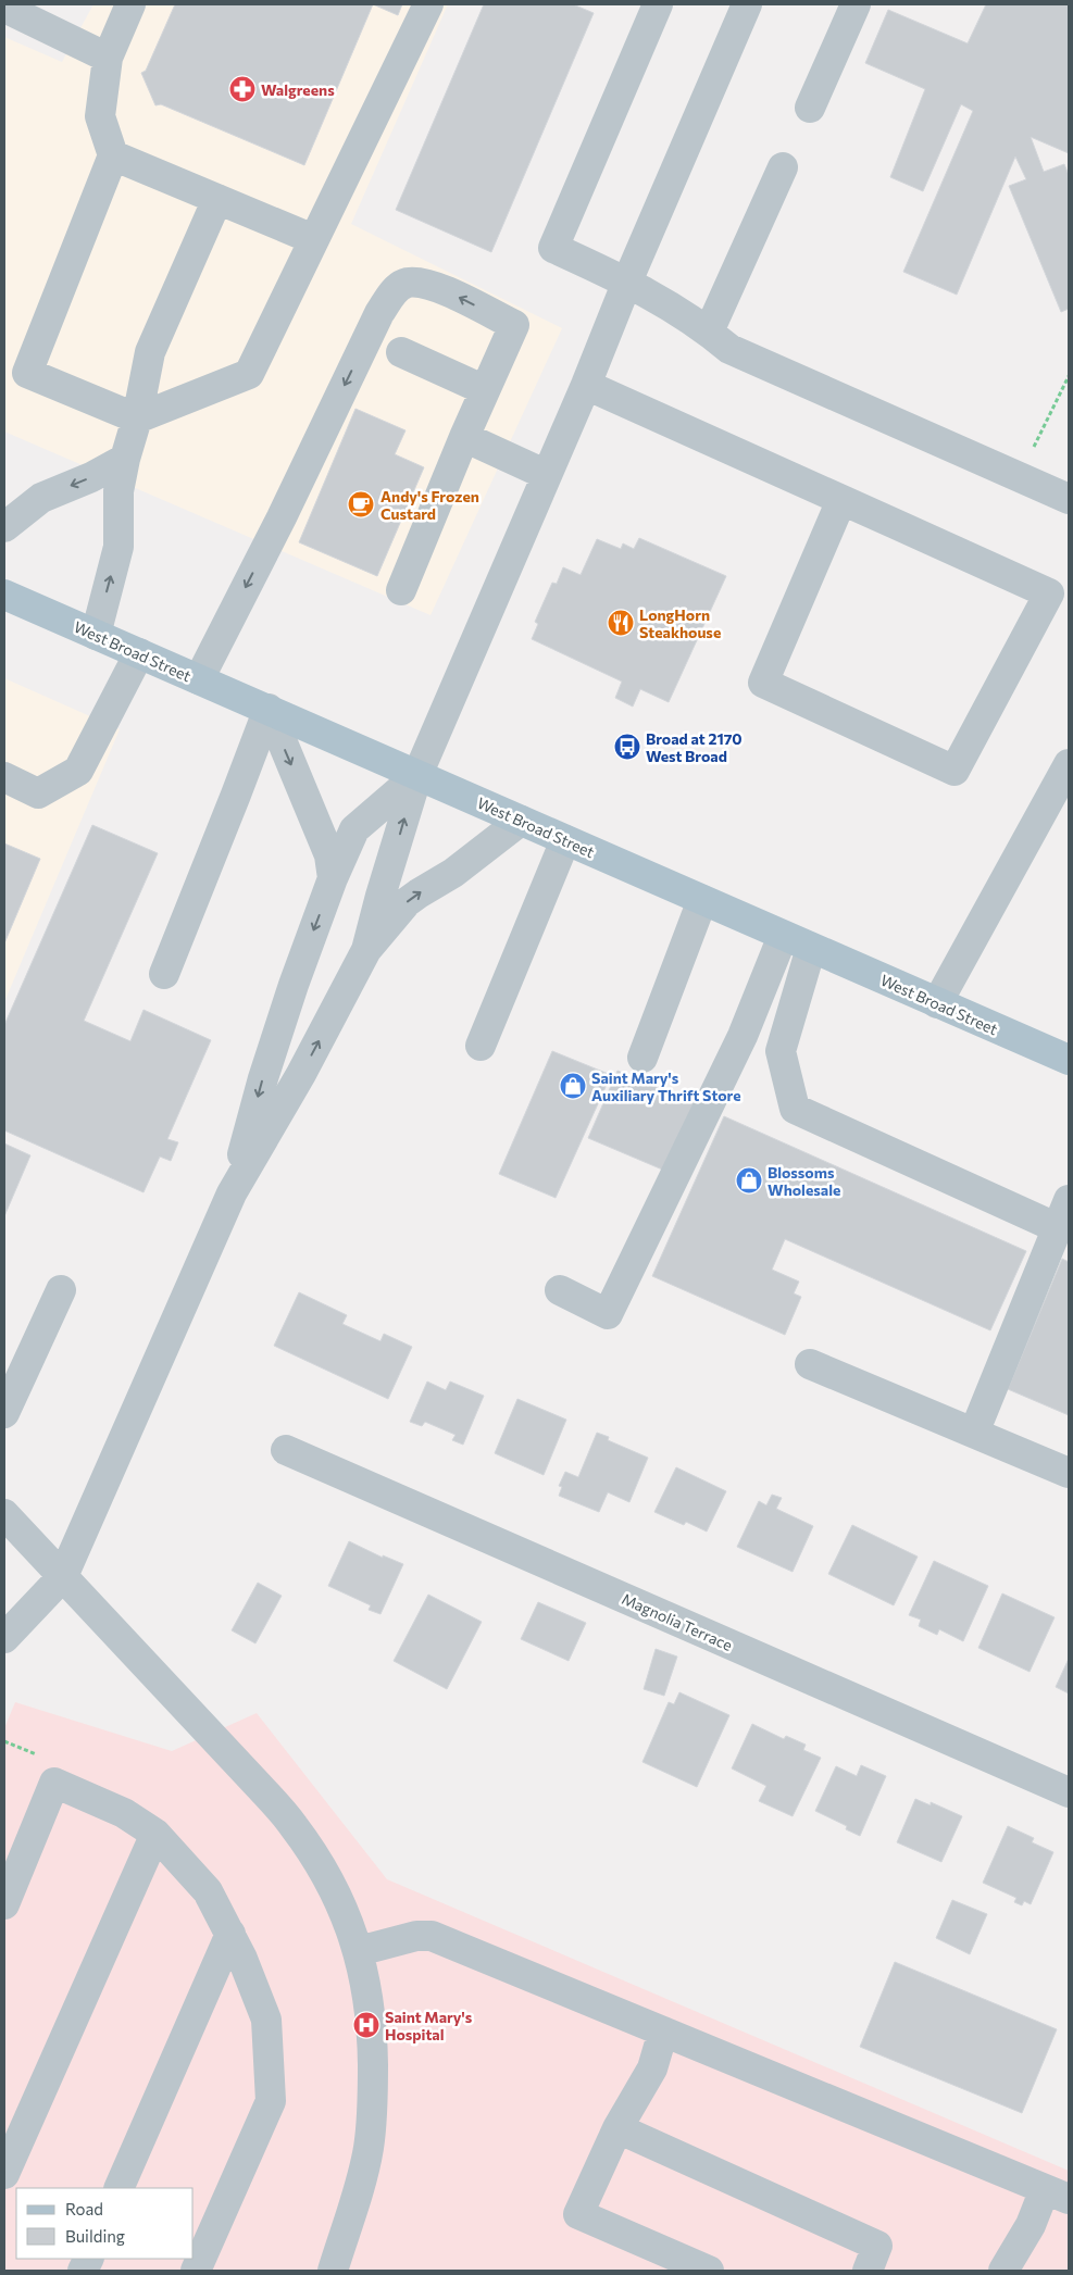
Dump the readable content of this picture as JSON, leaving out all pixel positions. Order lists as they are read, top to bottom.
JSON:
{
  "streets": {
    "main road": ["West Broad Street"],
    "street": ["Magnolia Terrace"]
  },
  "places": {
    "pharmacy": ["Walgreens"],
    "cafe": ["Andy's Frozen Custard"],
    "restaurant": ["LongHorn Steakhouse"],
    "bus stop": ["Broad at 2170 West Broad"],
    "shop": ["Saint Mary's Auxiliary Thrift Store", "Blossoms Wholesale"],
    "hospital": ["Saint Mary's Hospital"]
  },
  "legend": ["Road", "Building"]
}
